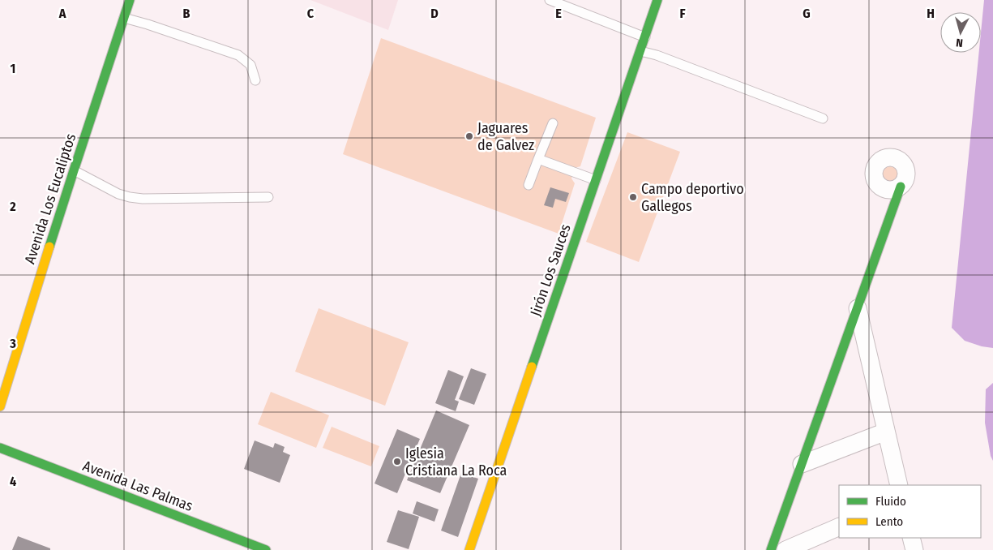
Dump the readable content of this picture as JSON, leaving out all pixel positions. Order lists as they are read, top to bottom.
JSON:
{
  "streets": {
    "street": ["Avenida Los Eucaliptos", "Jirón Los Sauces", "Avenida Las Palmas"]
  },
  "places": ["Jaguares de Galvez", "Campo deportivo Gallegos", "Iglesia Cristiana La Roca"],
  "legend": ["Fluido", "Lento"],
  "north": "bottom",
  "grid": {
    "columns": [
      "A",
      "B",
      "C",
      "D",
      "E",
      "F",
      "G",
      "H"
    ],
    "rows": [
      "1",
      "2",
      "3",
      "4"
    ]
  }
}
